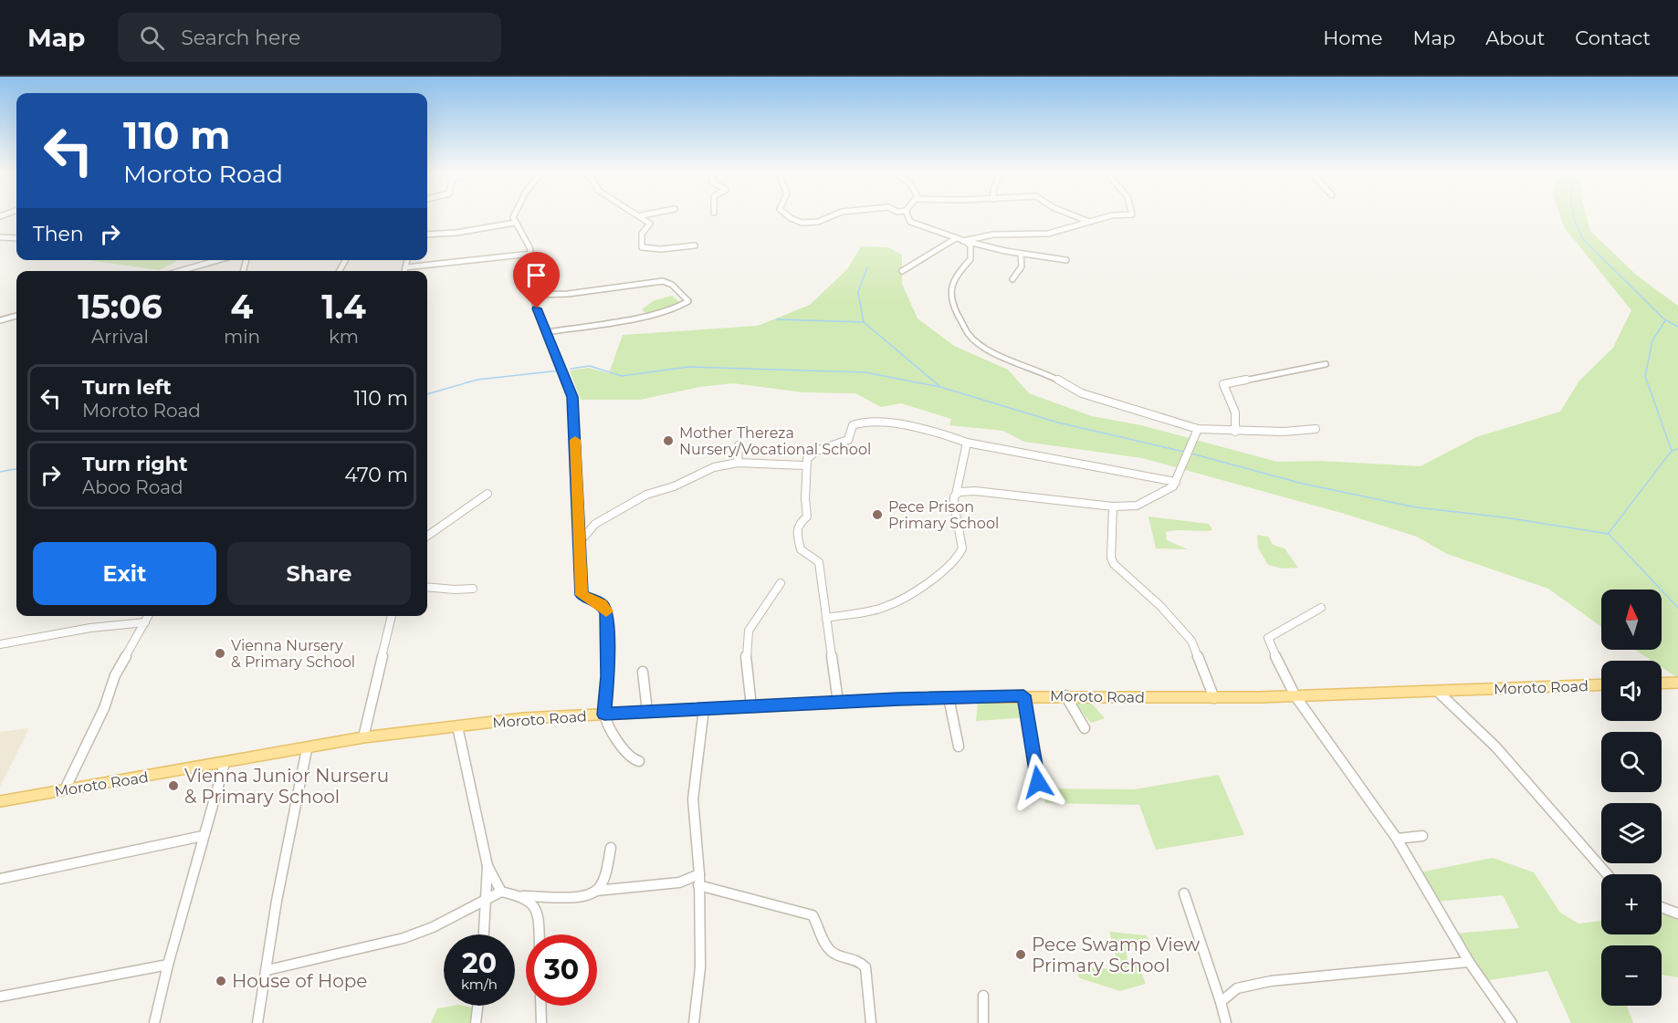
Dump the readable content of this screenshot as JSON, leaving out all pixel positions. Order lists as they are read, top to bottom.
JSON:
{
  "streets": {
    "main road": ["Moroto Road"]
  },
  "places": [
    "Mother Thereza Nursery/Vocational School",
    "Pece Prison Primary School",
    "Vienna Nursery & Primary School",
    "Vienna Junior Nurseru & Primary School",
    "Pece Swamp View Primary School",
    "House of Hope"
  ],
  "north": "top",
  "page": {
    "header": "Map",
    "search": "Search here",
    "nav": [
      "Home",
      "Map",
      "About",
      "Contact"
    ],
    "turn": ["110 m", "Moroto Road"],
    "then": "Then",
    "eta": [
      "15:06",
      "Arrival",
      "4",
      "min",
      "1.4",
      "km"
    ],
    "list": [
      {
        "name": "Turn left",
        "note": "Moroto Road",
        "value": "110 m"
      },
      {
        "name": "Turn right",
        "note": "Aboo Road",
        "value": "470 m"
      }
    ],
    "buttons": ["Exit", "Share"],
    "map_buttons": ["+", "−"],
    "speed": "20 km/h",
    "limit": "30"
  }
}
